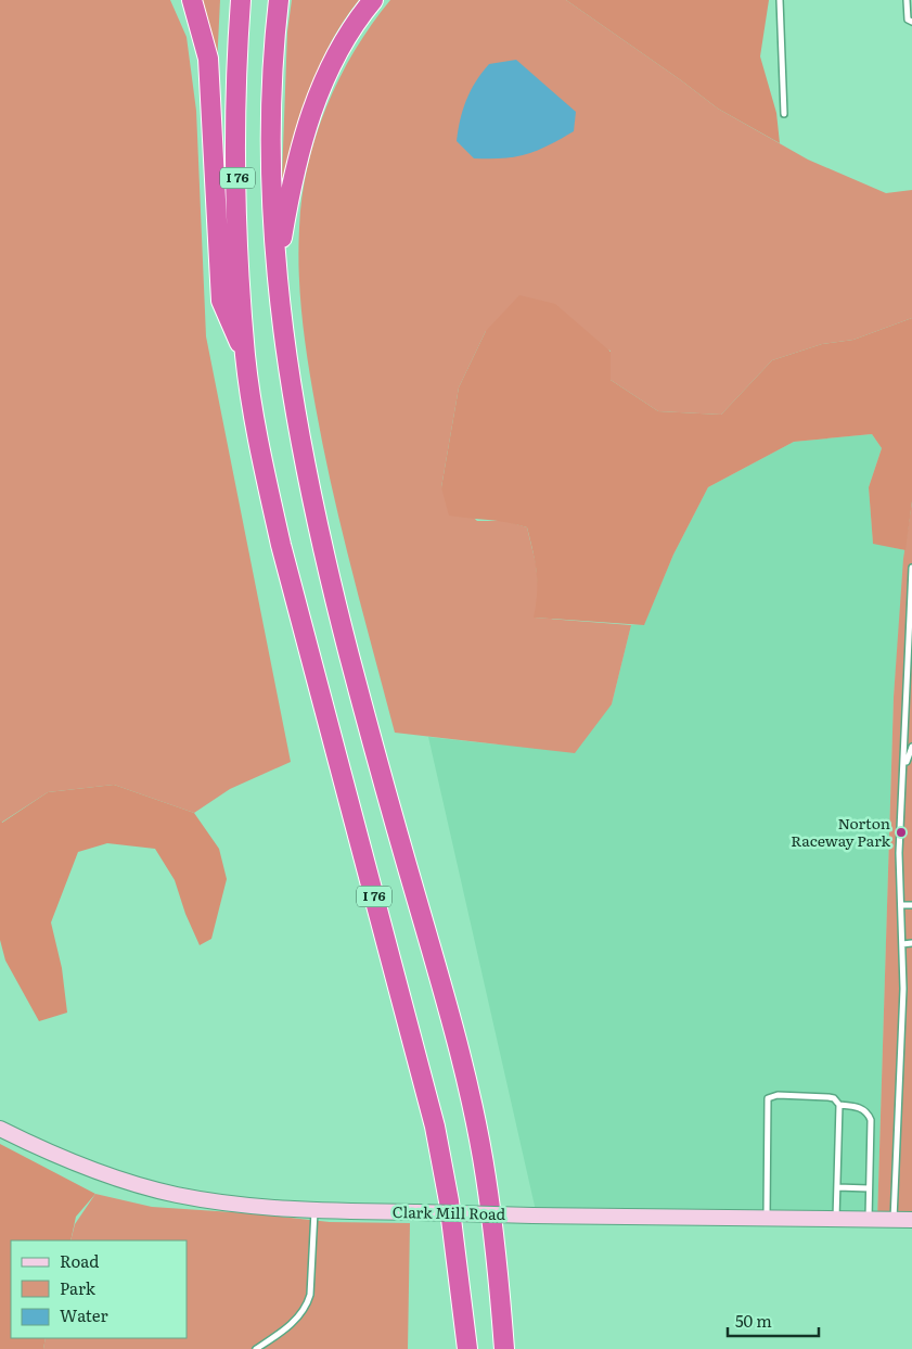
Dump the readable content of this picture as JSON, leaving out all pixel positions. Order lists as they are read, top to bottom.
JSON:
{
  "streets": {
    "highway": ["I 76"],
    "street": ["Clark Mill Road"]
  },
  "places": ["Norton Raceway Park"],
  "legend": ["Road", "Park", "Water"],
  "scale_bar": "50 m"
}
